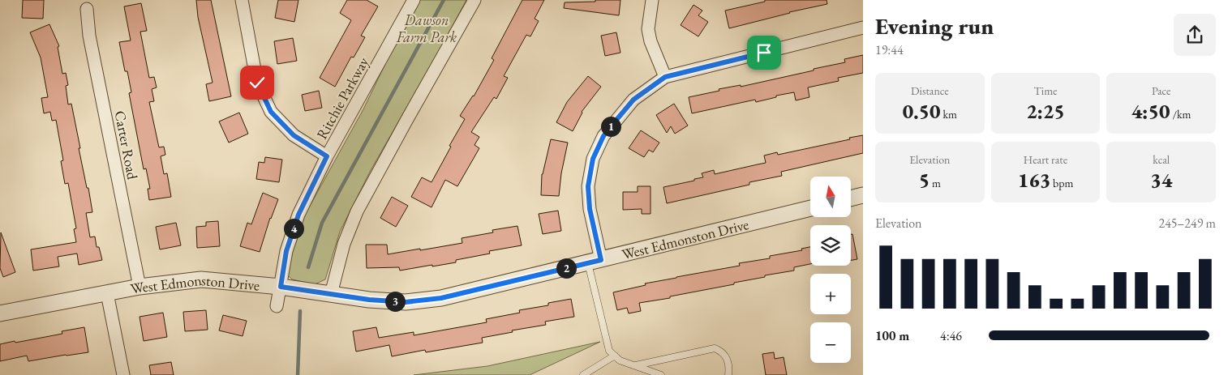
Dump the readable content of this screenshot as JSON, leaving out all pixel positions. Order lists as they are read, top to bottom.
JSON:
{
  "streets": {
    "street": ["Ritchie Parkway", "Carter Road", "West Edmonston Drive"]
  },
  "crossings": [
    ["Ritchie Parkway", "West Edmonston Drive"],
    ["Carter Road", "West Edmonston Drive"]
  ],
  "parks": ["Dawson Farm Park"],
  "north": "top",
  "page": {
    "heading": ["Evening run", "19:44"],
    "stats": [
      ["Distance", "0.50 km"],
      ["Time", "2:25"],
      ["Pace", "4:50 /km"],
      ["Elevation", "5 m"],
      ["Heart rate", "163 bpm"],
      ["kcal", "34"]
    ],
    "pins": [
      "1",
      "4",
      "2",
      "3"
    ],
    "map_buttons": ["+", "−"],
    "chart": ["Elevation", "245–249 m"],
    "list": [
      {
        "name": "100 m",
        "note": "4:46"
      }
    ]
  }
}
